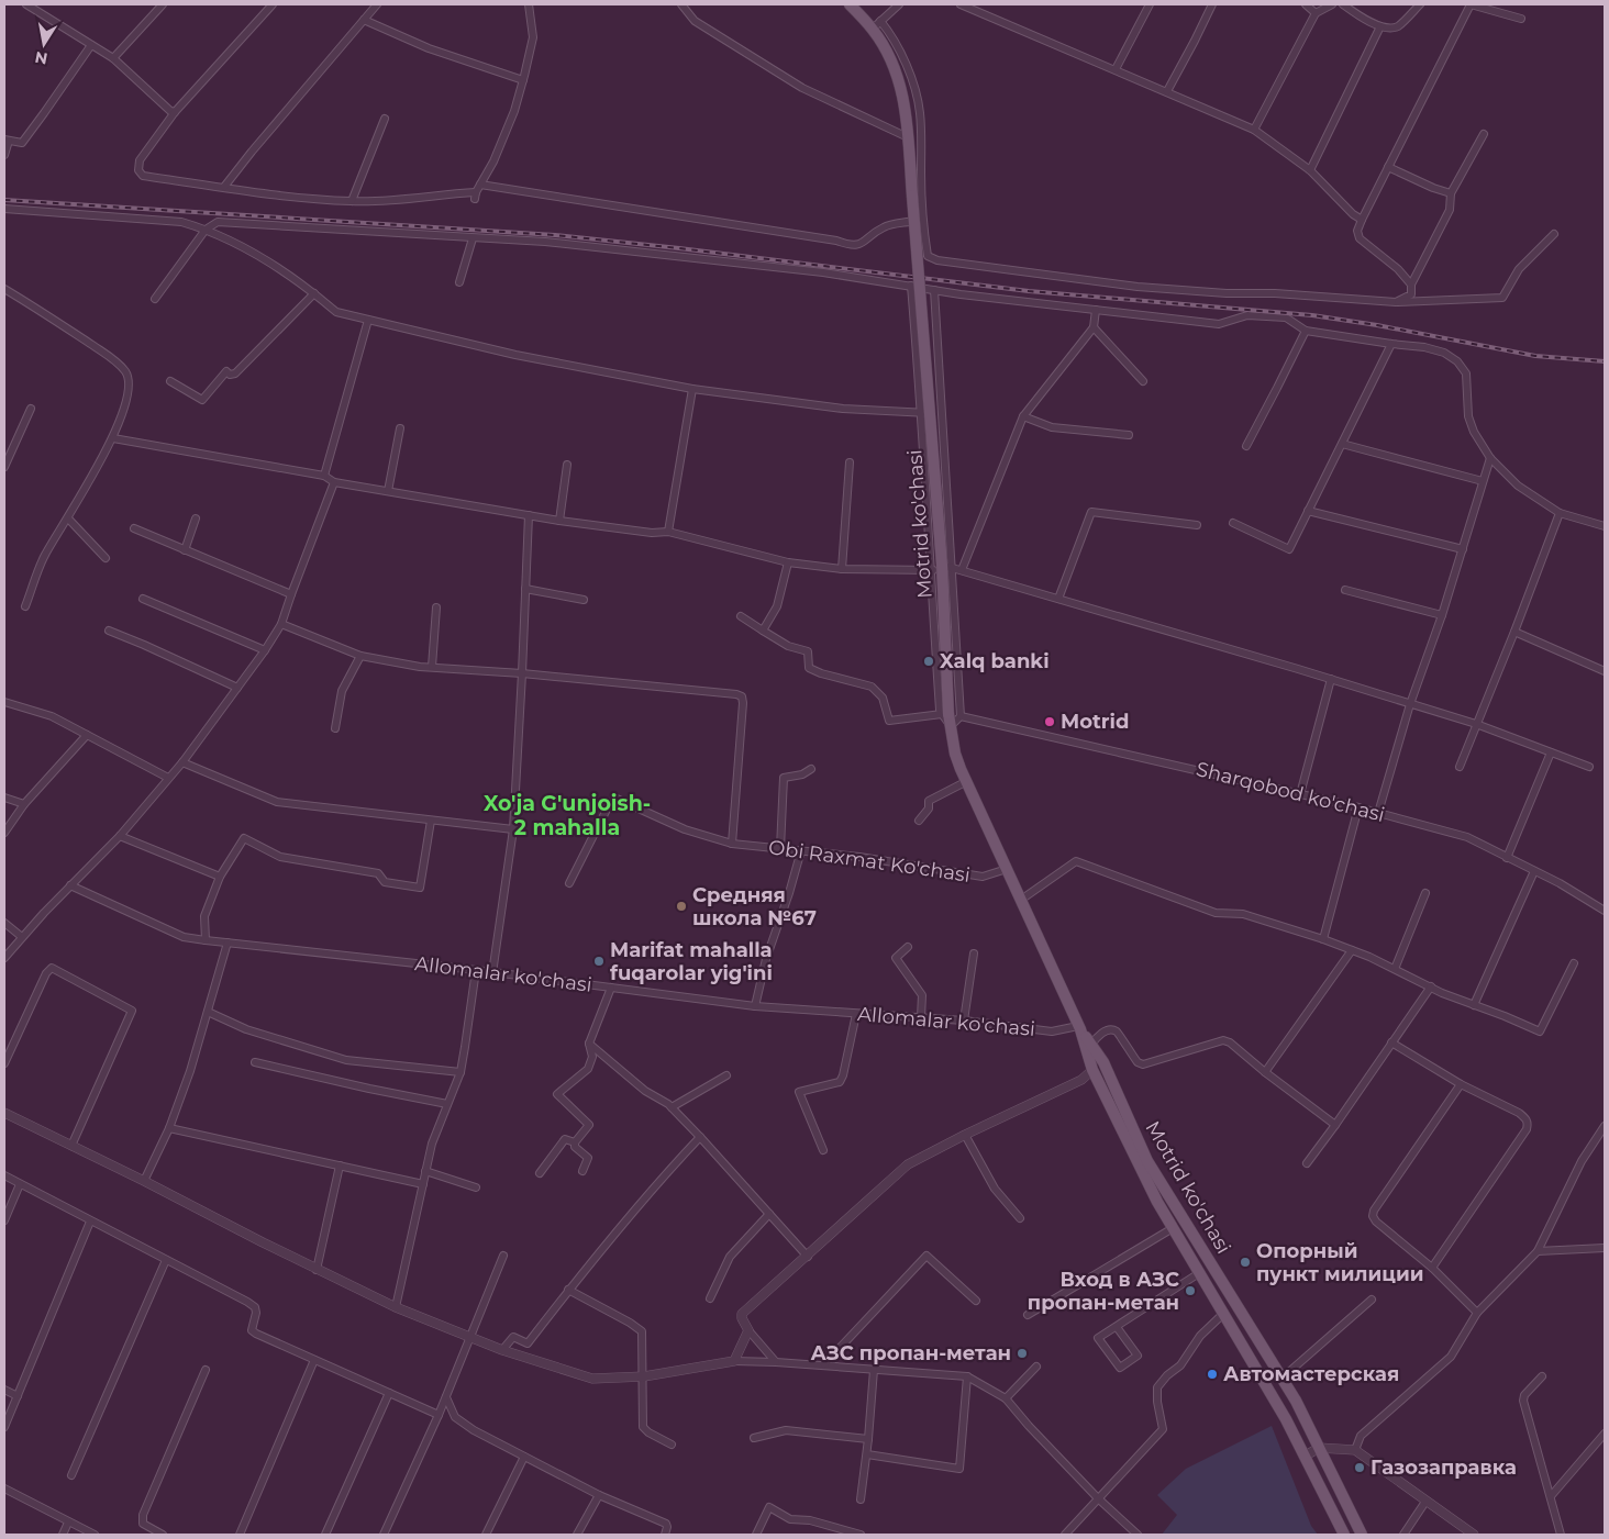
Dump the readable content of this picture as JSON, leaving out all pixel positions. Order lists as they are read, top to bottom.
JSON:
{
  "streets": {
    "main road": ["Motrid ko'chasi"],
    "street": ["Sharqobod ko'chasi", "Obi Raxmat Ko'chasi", "Allomalar ko'chasi"]
  },
  "crossings": [
    ["Motrid ko'chasi", "Obi Raxmat Ko'chasi"],
    ["Motrid ko'chasi", "Allomalar ko'chasi"]
  ],
  "districts": ["Xo'ja G'unjoish- 2 mahalla"],
  "places": [
    "Xalq banki",
    "Motrid",
    "Средняя школа №67",
    "Marifat mahalla fuqarolar yig'ini",
    "Опорный пункт милиции",
    "Вход в АЗС пропан-метан",
    "АЗС пропан-метан",
    "Автомастерская",
    "Газозаправка"
  ],
  "north": "bottom"
}
